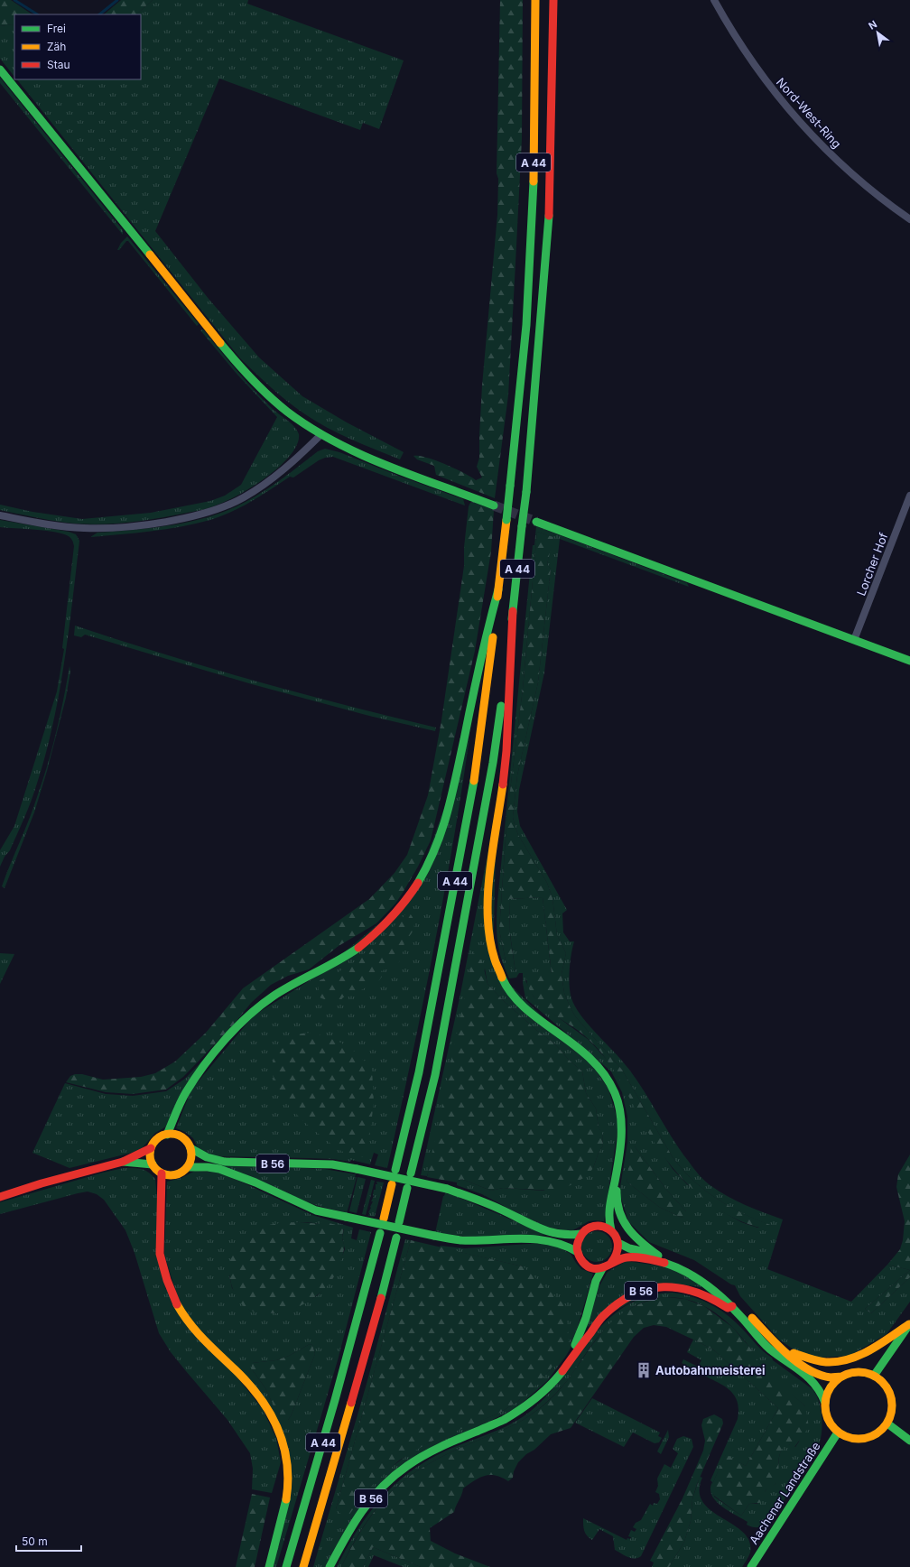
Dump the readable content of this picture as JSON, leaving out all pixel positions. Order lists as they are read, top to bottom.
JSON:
{
  "streets": {
    "main road": ["A 44", "B 56", "Aachener Landstraße"],
    "street": ["Nord-West-Ring", "Lorcher Hof"]
  },
  "crossings": [
    ["A 44", "B 56"],
    ["B 56", "Aachener Landstraße"]
  ],
  "places": {
    "building": ["Autobahnmeisterei"]
  },
  "legend": ["Frei", "Zäh", "Stau"],
  "scale_bar": "50 m",
  "north": "top left"
}
